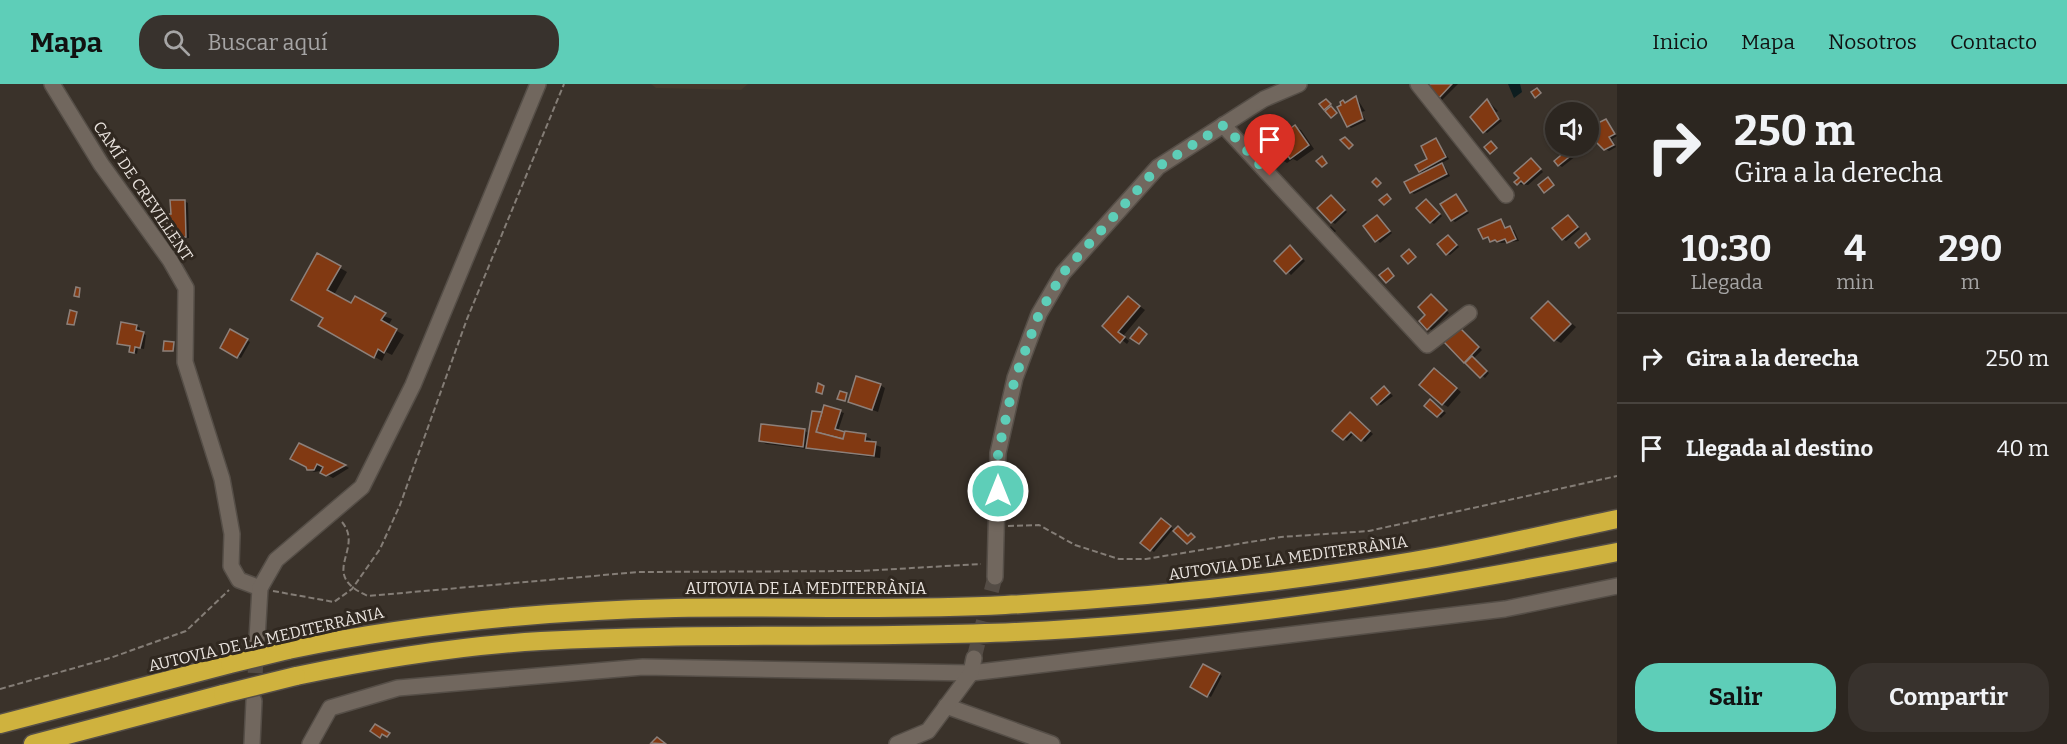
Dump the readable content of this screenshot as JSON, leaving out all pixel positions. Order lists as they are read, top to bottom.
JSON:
{
  "streets": {
    "highway": ["AUTOVIA DE LA MEDITERRÀNIA"],
    "street": ["CAMÍ DE CREVILLENT"]
  },
  "page": {
    "header": "Mapa",
    "search": "Buscar aquí",
    "nav": [
      "Inicio",
      "Mapa",
      "Nosotros",
      "Contacto"
    ],
    "turn": ["250 m", "Gira a la derecha"],
    "eta": [
      "10:30",
      "Llegada",
      "4",
      "min",
      "290",
      "m"
    ],
    "list": [
      {
        "name": "Gira a la derecha",
        "value": "250 m"
      },
      {
        "name": "Llegada al destino",
        "value": "40 m"
      }
    ],
    "buttons": ["Salir", "Compartir"]
  }
}
